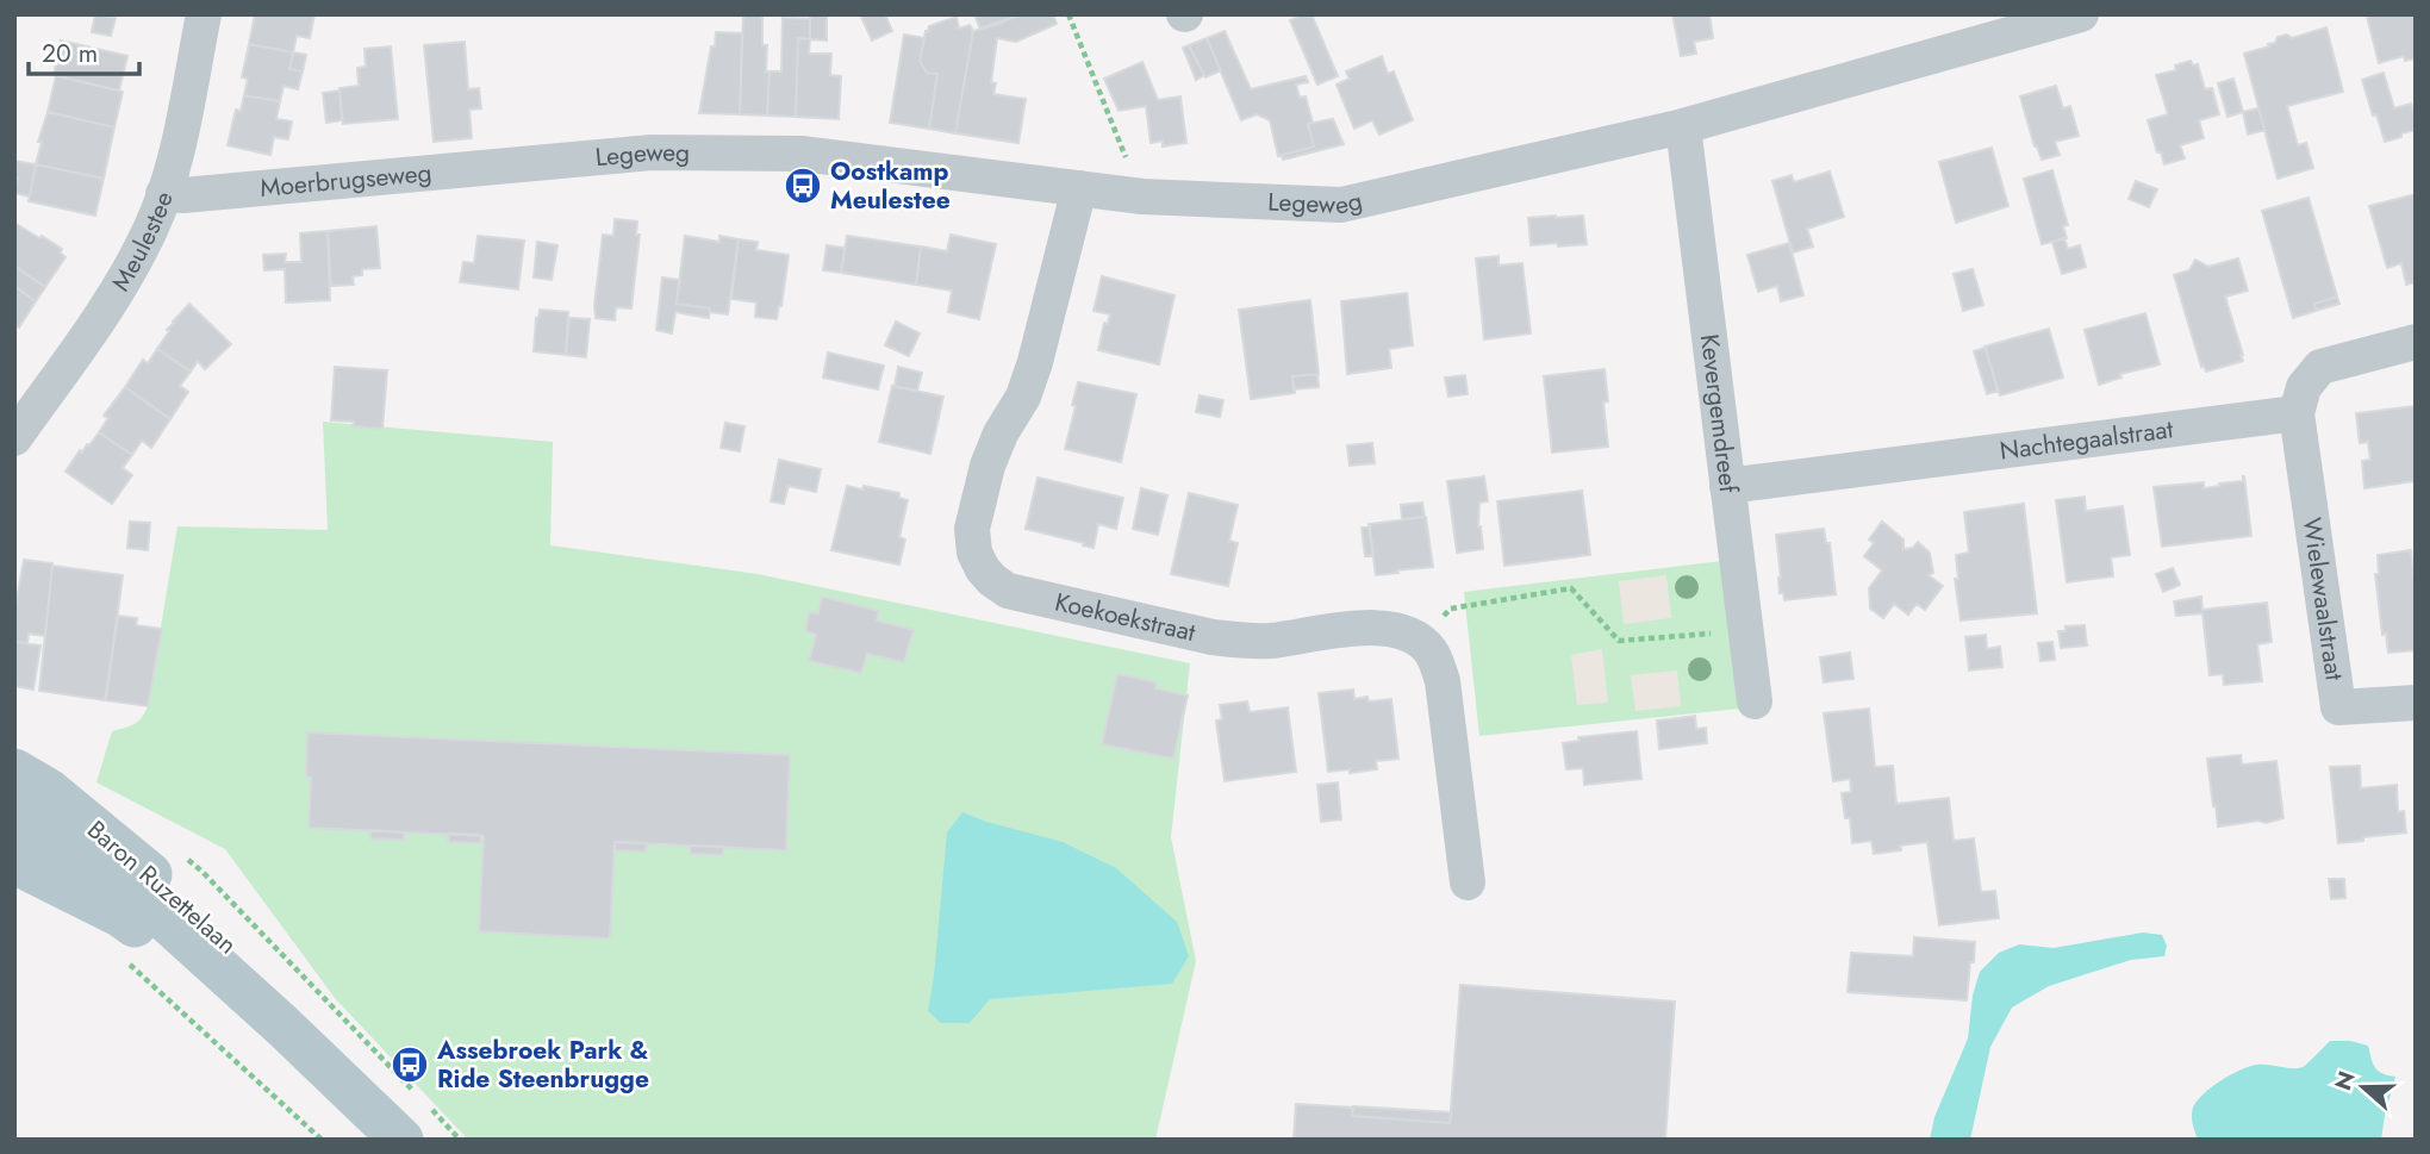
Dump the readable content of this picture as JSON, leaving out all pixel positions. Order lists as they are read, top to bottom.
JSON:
{
  "streets": {
    "main road": ["Baron Ruzettelaan"],
    "street": [
      "Legeweg",
      "Moerbrugseweg",
      "Meulestee",
      "Kevergemdreef",
      "Nachtegaalstraat",
      "Wielewaalstraat",
      "Koekoekstraat"
    ]
  },
  "crossings": [
    ["Legeweg", "Moerbrugseweg"],
    ["Legeweg", "Kevergemdreef"],
    ["Legeweg", "Koekoekstraat"],
    ["Moerbrugseweg", "Meulestee"],
    ["Kevergemdreef", "Nachtegaalstraat"],
    ["Nachtegaalstraat", "Wielewaalstraat"]
  ],
  "places": {
    "bus stop": ["Oostkamp Meulestee", "Assebroek Park & Ride Steenbrugge"]
  },
  "scale_bar": "20 m",
  "north": "left"
}
